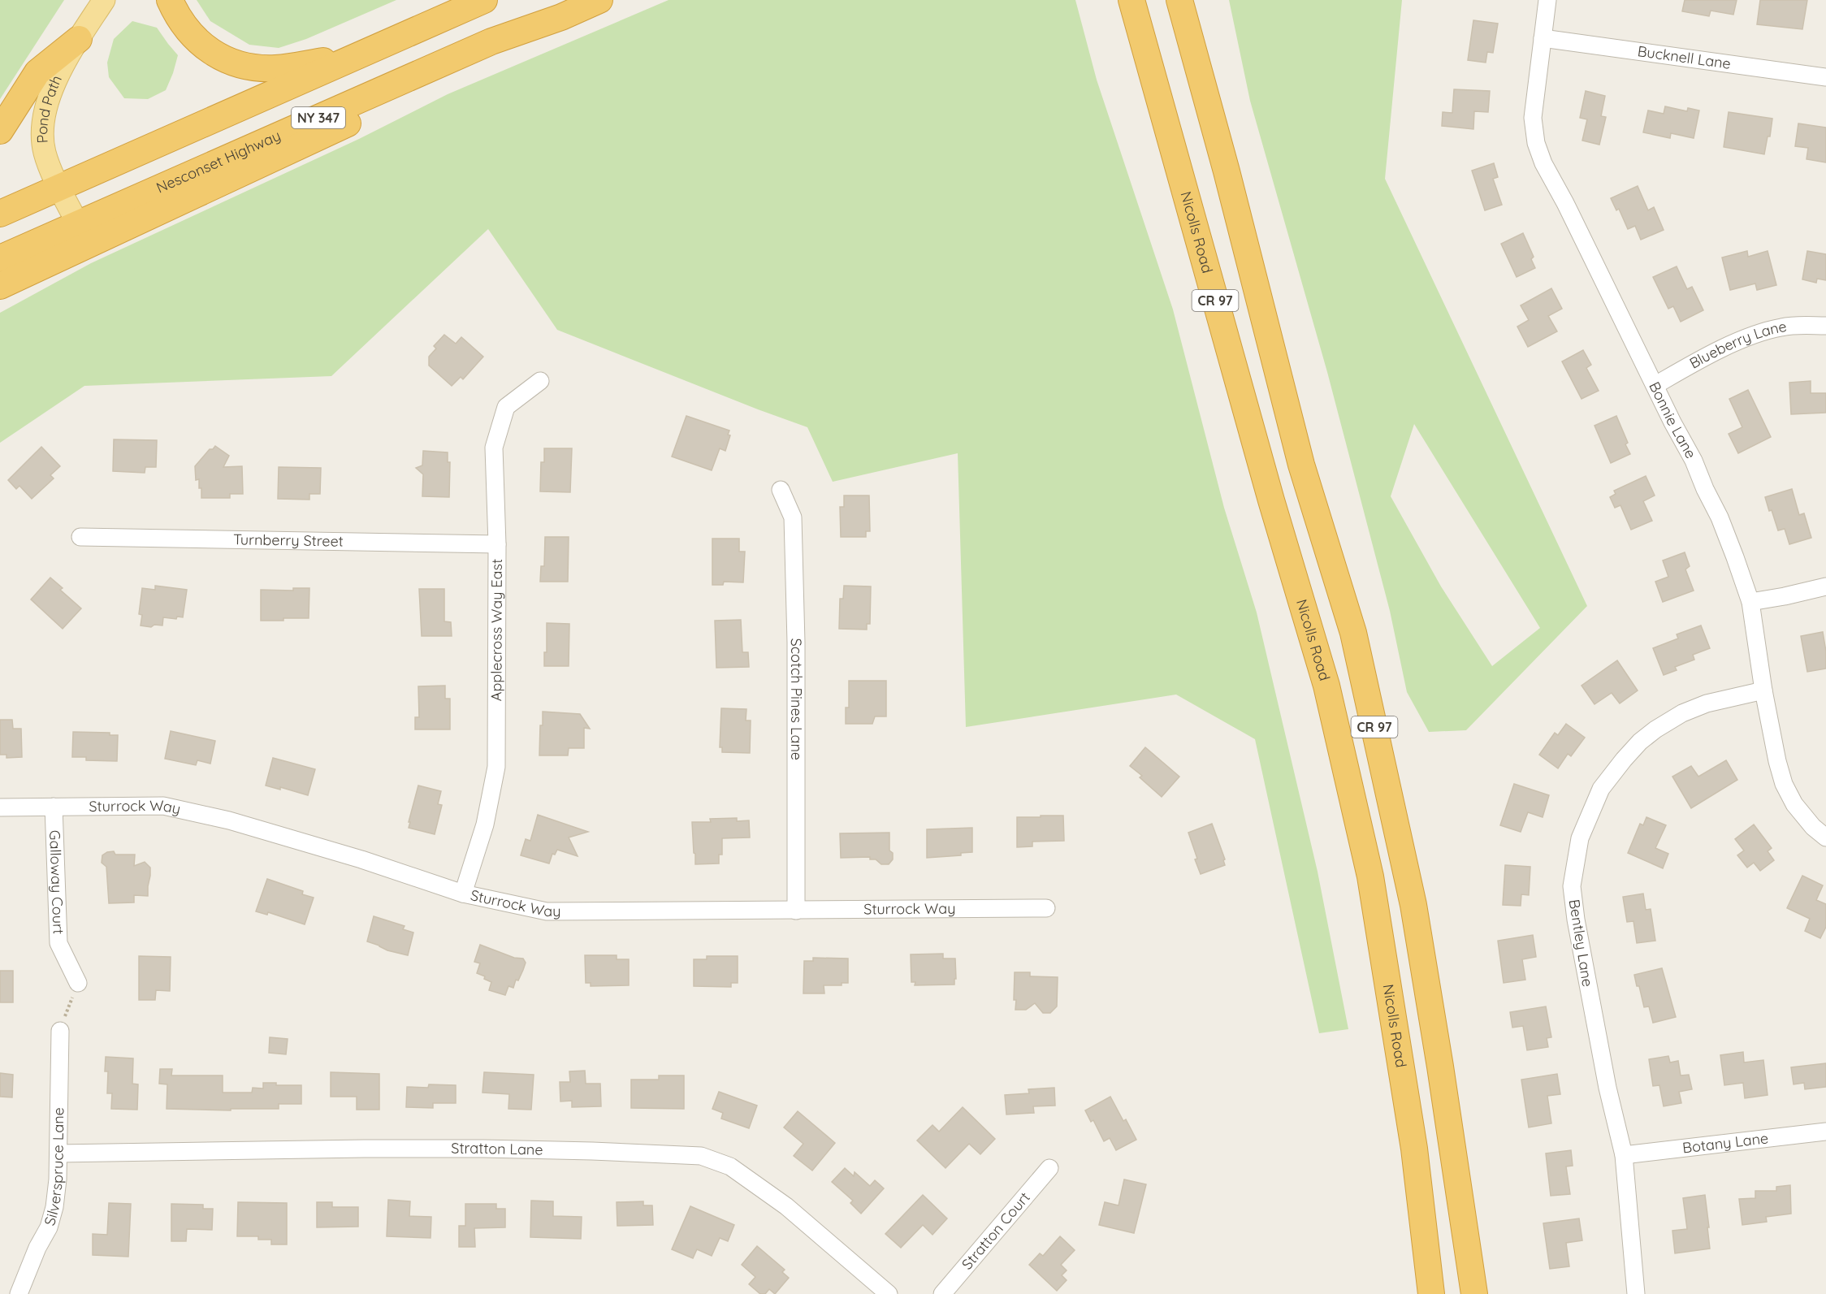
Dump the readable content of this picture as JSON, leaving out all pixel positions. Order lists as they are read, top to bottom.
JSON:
{
  "streets": {
    "highway": [
      "NY 347",
      "Nesconset Highway",
      "Nicolls Road",
      "CR 97"
    ],
    "main road": ["Pond Path"],
    "street": [
      "Bucknell Lane",
      "Blueberry Lane",
      "Bonnie Lane",
      "Turnberry Street",
      "Applecross Way East",
      "Scotch Pines Lane",
      "Sturrock Way",
      "Galloway Court",
      "Bentley Lane",
      "Botany Lane",
      "Stratton Lane",
      "Silverspruce Lane",
      "Stratton Court"
    ]
  },
  "crossings": [
    ["Bucknell Lane", "Bonnie Lane"],
    ["Pond Path", "NY 347"],
    ["Pond Path", "Nesconset Highway"],
    ["Blueberry Lane", "Bonnie Lane"],
    ["Bonnie Lane", "Bentley Lane"],
    ["Turnberry Street", "Applecross Way East"],
    ["Applecross Way East", "Sturrock Way"],
    ["Scotch Pines Lane", "Sturrock Way"],
    ["Sturrock Way", "Galloway Court"],
    ["Bentley Lane", "Botany Lane"],
    ["Stratton Lane", "Silverspruce Lane"]
  ]
}
